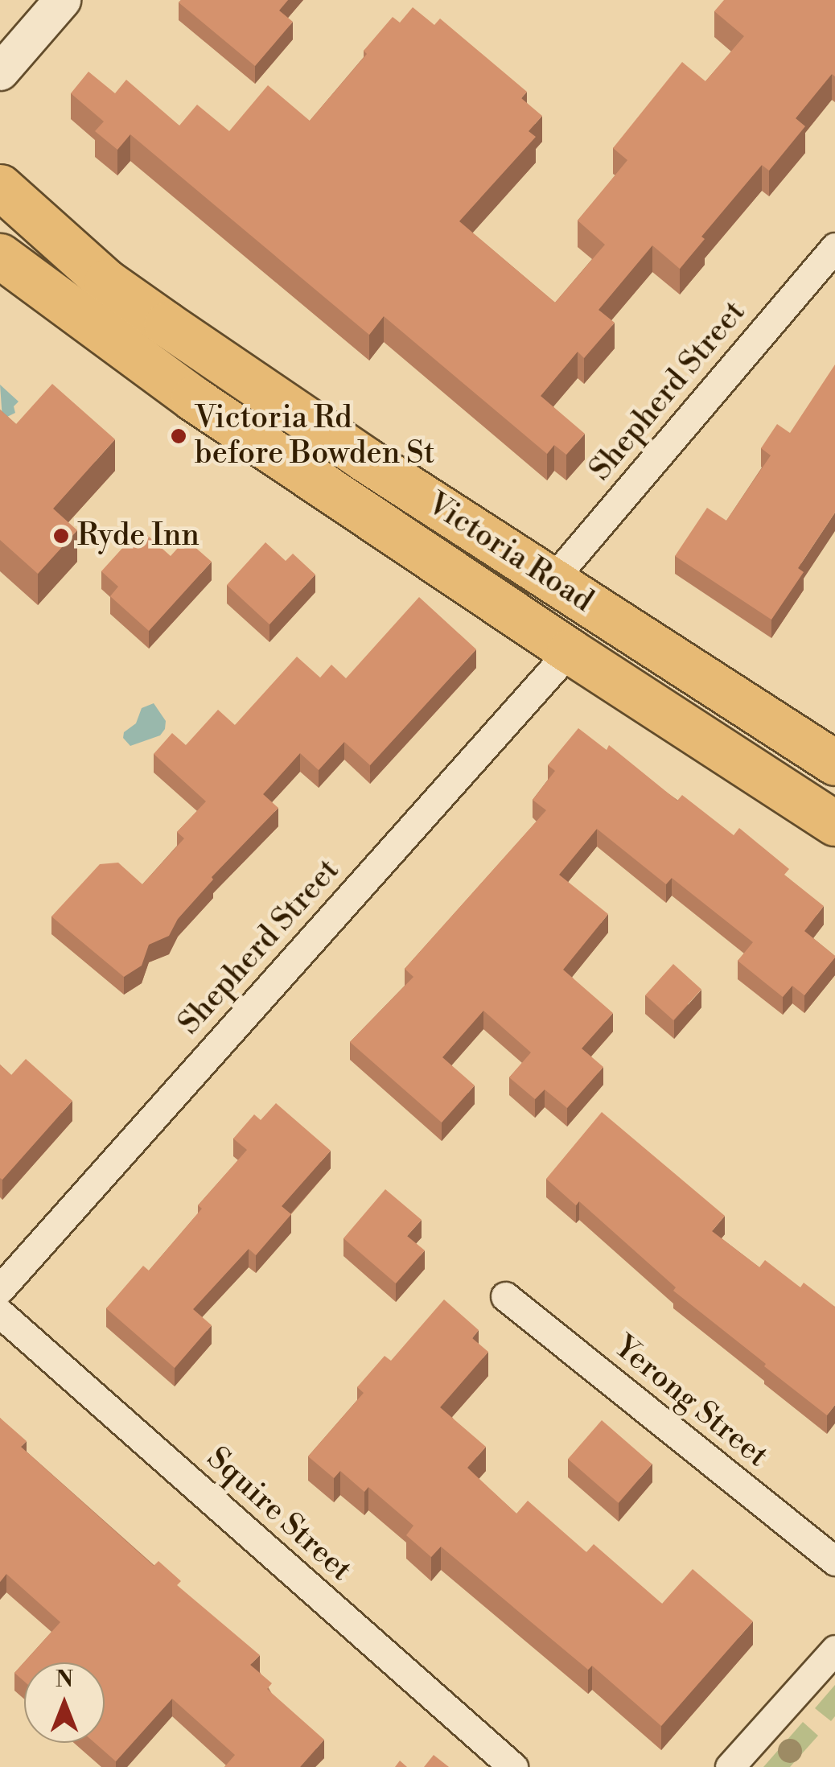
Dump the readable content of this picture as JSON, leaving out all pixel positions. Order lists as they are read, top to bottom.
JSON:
{
  "streets": {
    "highway": ["Victoria Road"],
    "street": ["Shepherd Street", "Yerong Street", "Squire Street"]
  },
  "crossings": [
    ["Shepherd Street", "Victoria Road"]
  ],
  "places": ["Victoria Rd before Bowden St", "Ryde Inn"],
  "north": "top"
}
